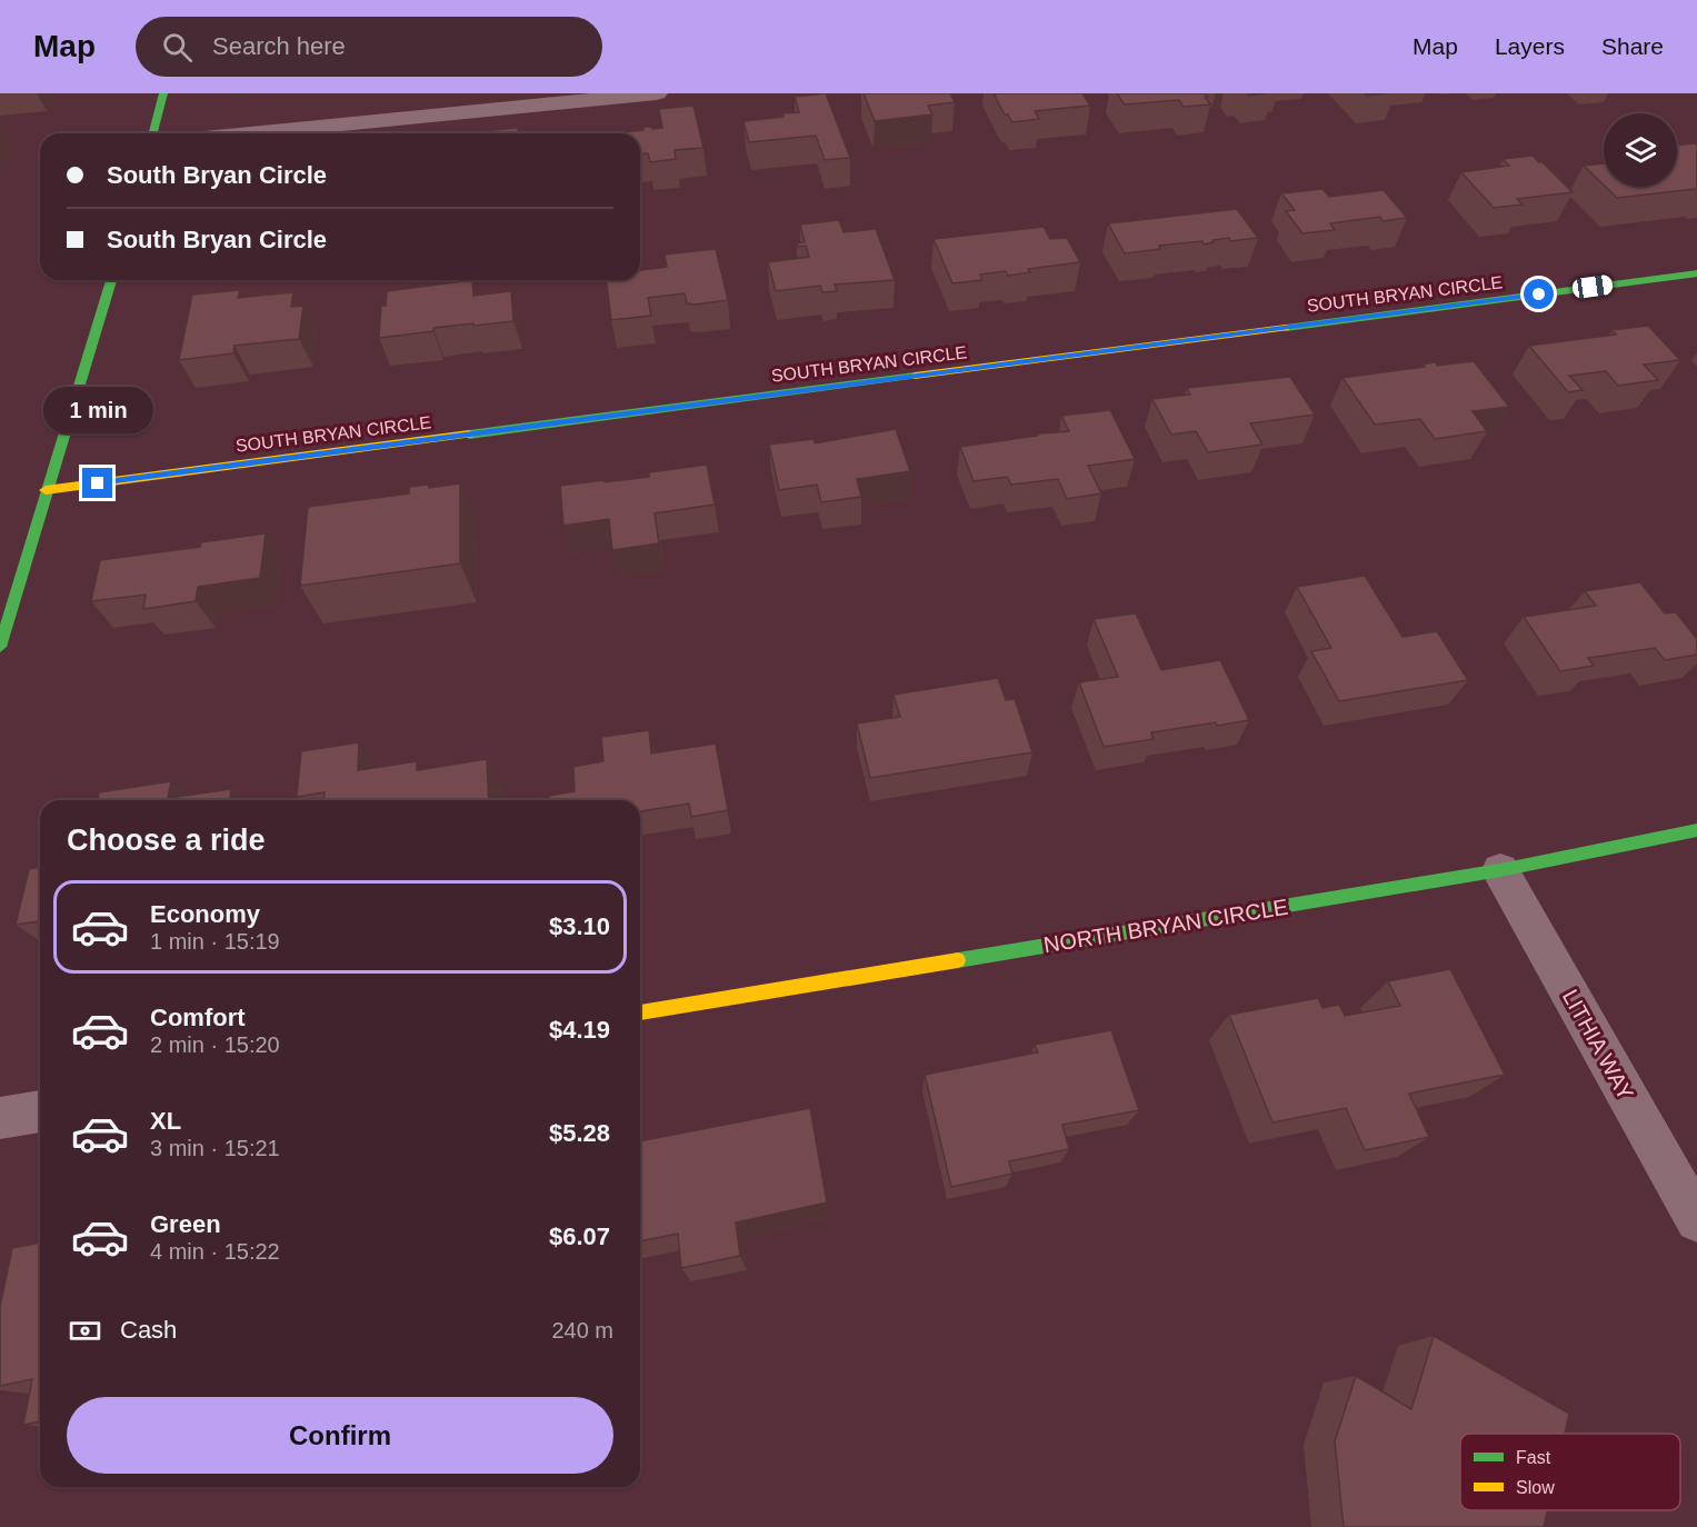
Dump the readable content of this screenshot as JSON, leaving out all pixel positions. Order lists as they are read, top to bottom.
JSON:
{
  "streets": {
    "street": ["SOUTH BRYAN CIRCLE", "NORTH BRYAN CIRCLE", "LITHIA WAY"]
  },
  "crossings": [
    ["NORTH BRYAN CIRCLE", "LITHIA WAY"]
  ],
  "legend": ["Fast", "Slow"],
  "page": {
    "header": "Map",
    "search": "Search here",
    "nav": ["Map", "Layers", "Share"],
    "banner": ["South Bryan Circle", "South Bryan Circle"],
    "bubble": "1 min",
    "heading": "Choose a ride",
    "list": [
      {
        "name": "Economy",
        "note": "1 min · 15:19",
        "value": "$3.10"
      },
      {
        "name": "Comfort",
        "note": "2 min · 15:20",
        "value": "$4.19"
      },
      {
        "name": "XL",
        "note": "3 min · 15:21",
        "value": "$5.28"
      },
      {
        "name": "Green",
        "note": "4 min · 15:22",
        "value": "$6.07"
      }
    ],
    "pay": ["Cash", "240 m"],
    "buttons": "Confirm"
  }
}
